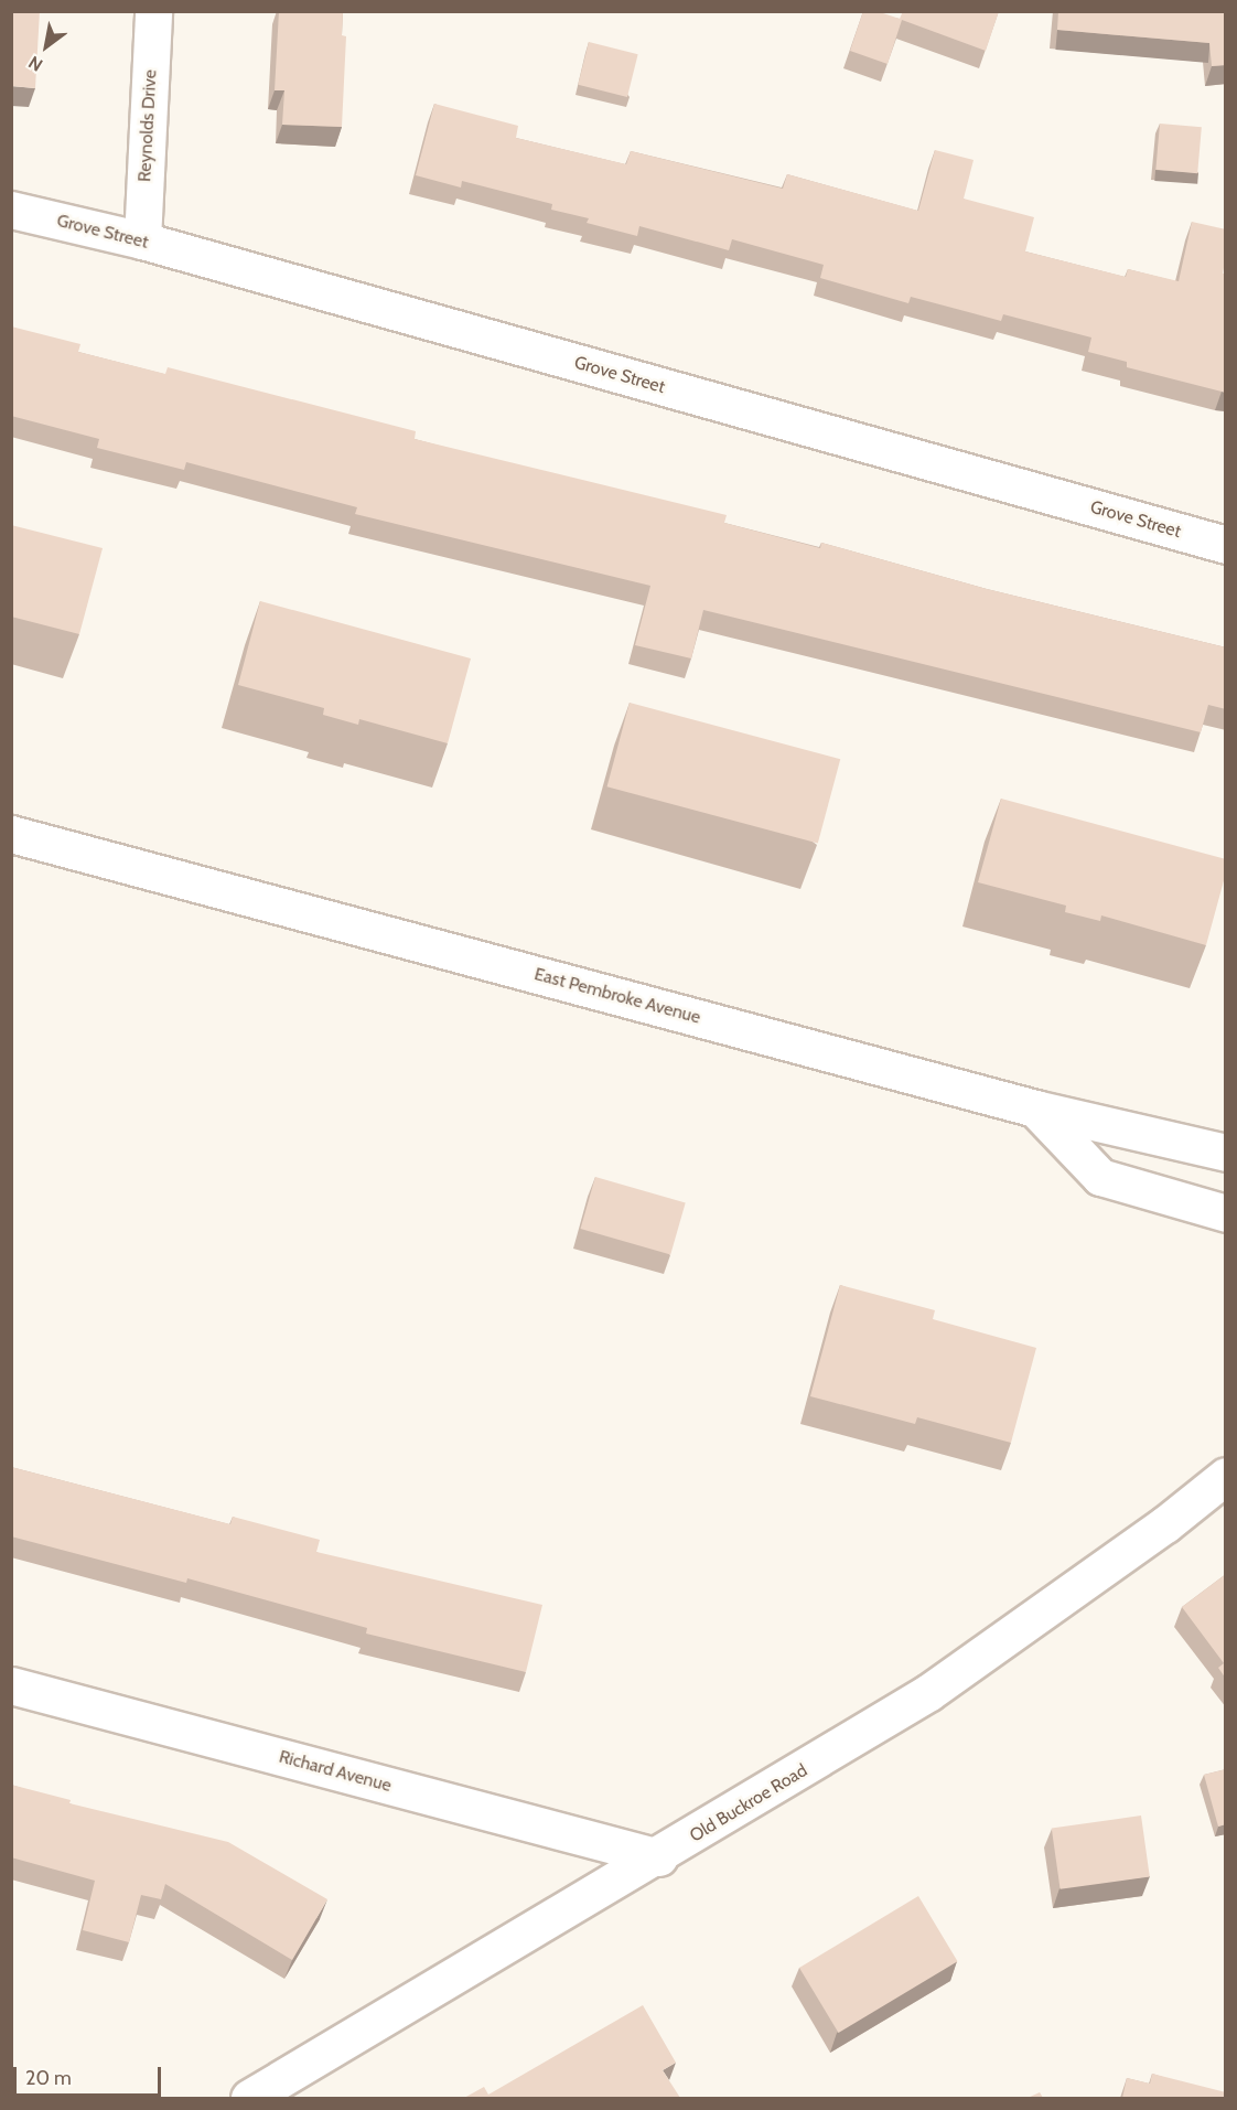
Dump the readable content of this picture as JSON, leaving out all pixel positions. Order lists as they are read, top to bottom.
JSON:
{
  "streets": {
    "main road": [
      "Reynolds Drive",
      "Grove Street",
      "East Pembroke Avenue",
      "Richard Avenue",
      "Old Buckroe Road"
    ]
  },
  "crossings": [
    ["Reynolds Drive", "Grove Street"],
    ["Richard Avenue", "Old Buckroe Road"]
  ],
  "scale_bar": "20 m",
  "north": "bottom left"
}
